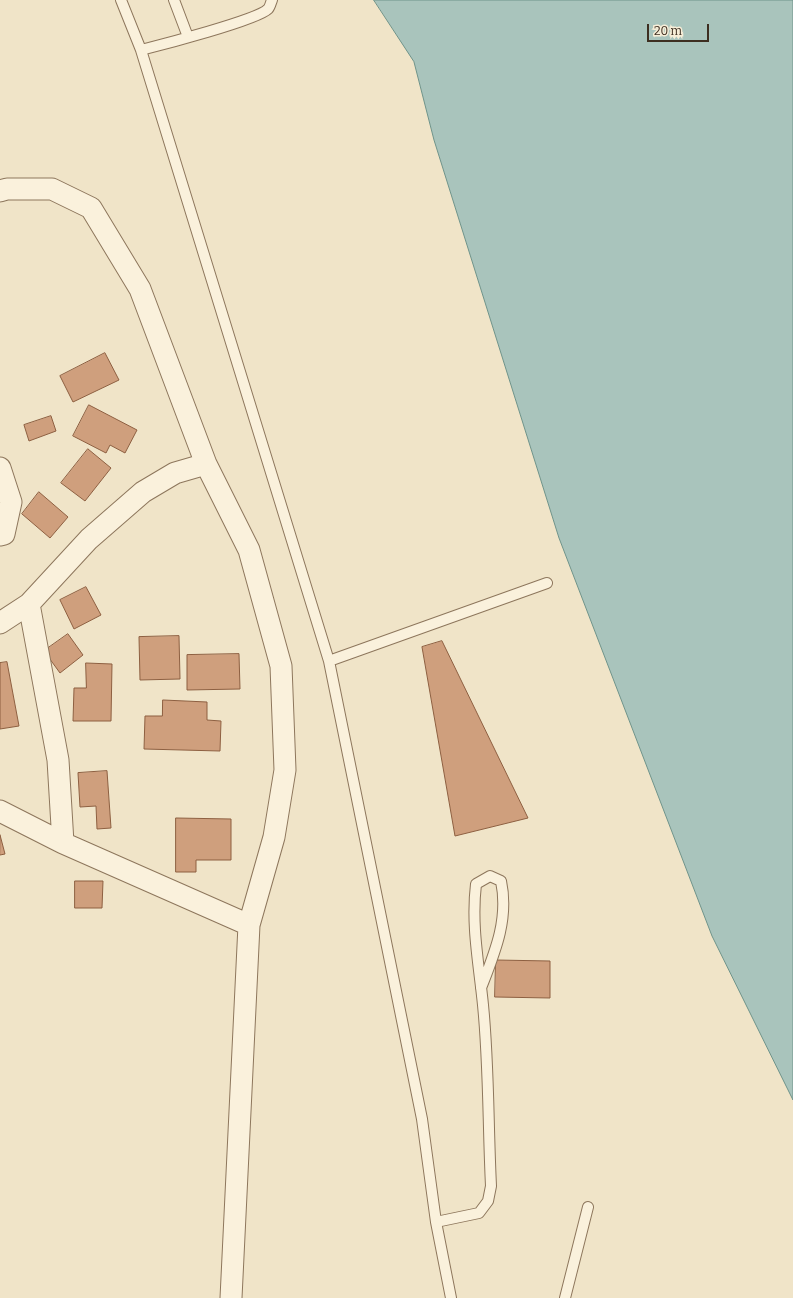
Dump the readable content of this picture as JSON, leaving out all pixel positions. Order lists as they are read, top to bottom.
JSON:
{
  "scale_bar": "20 m"
}
